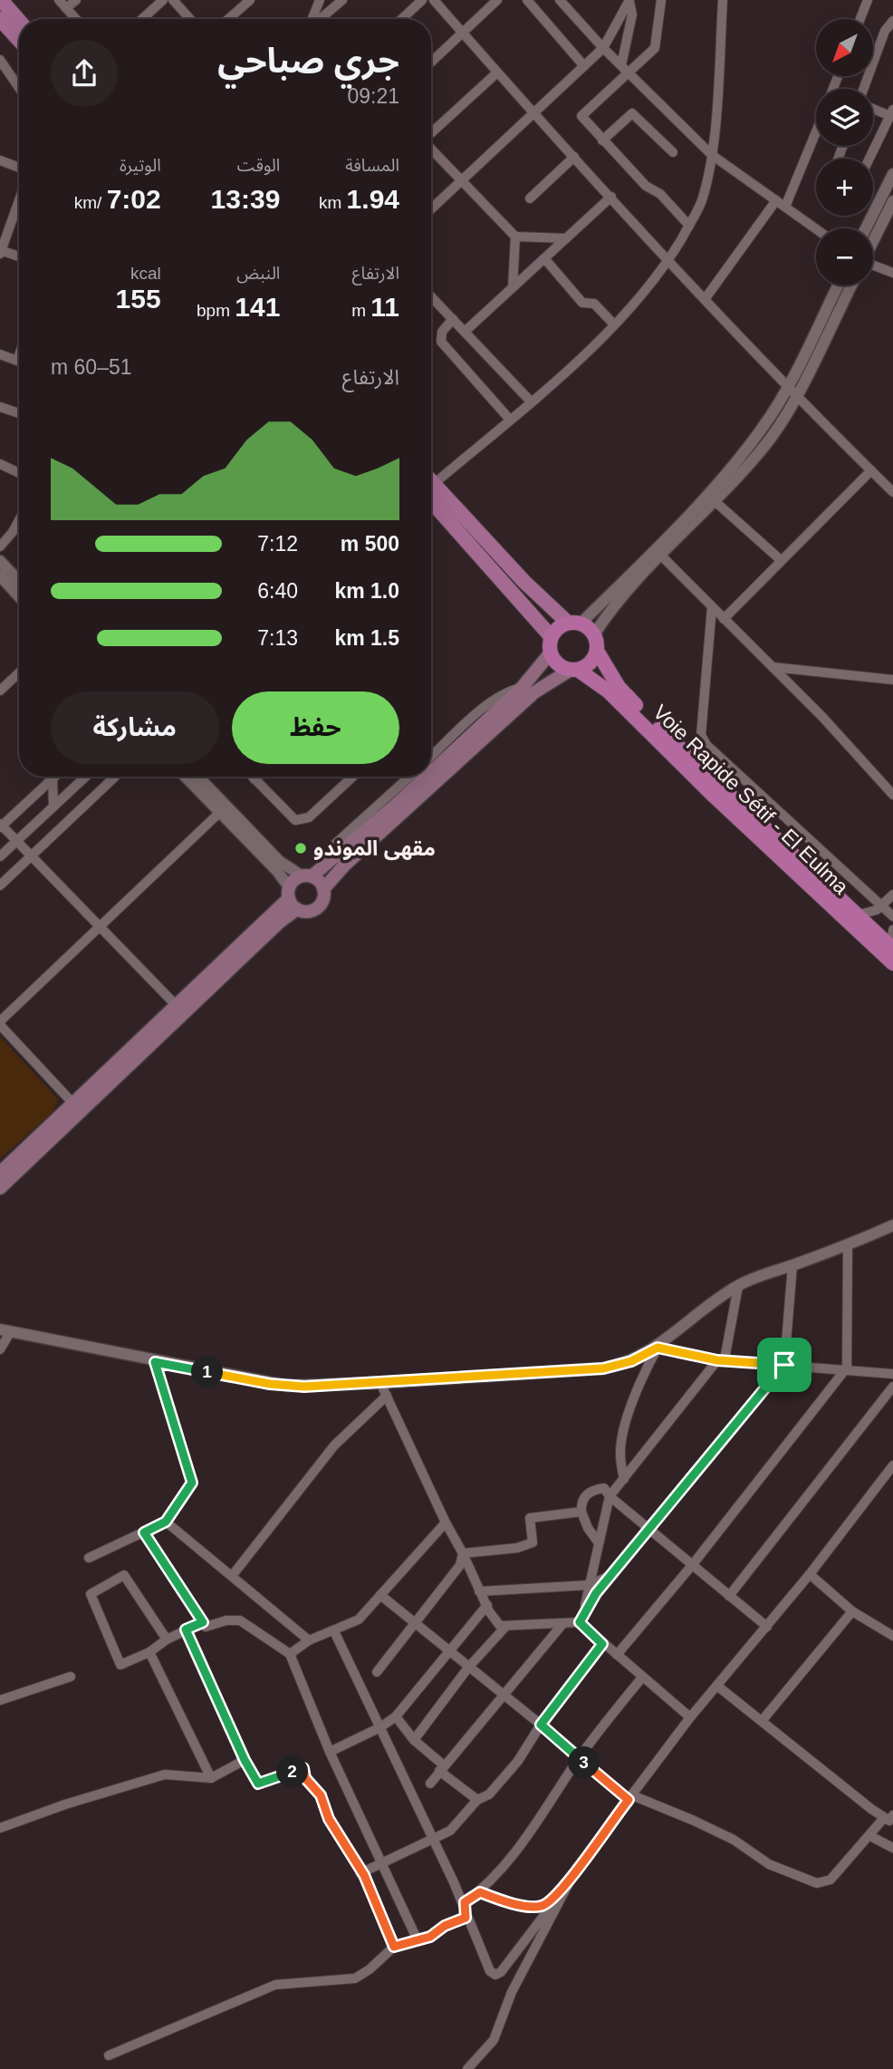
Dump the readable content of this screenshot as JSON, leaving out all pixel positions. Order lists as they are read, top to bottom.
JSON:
{
  "streets": {
    "highway": ["Voie Rapide Sétif - El Eulma"]
  },
  "places": ["مقهى الموندو"],
  "north": "bottom left",
  "page": {
    "map_buttons": ["+", "−"],
    "heading": ["جري صباحي", "09:21"],
    "stats": [
      ["المسافة", "1.94 km"],
      ["الوقت", "13:39"],
      ["الوتيرة", "7:02 /km"],
      ["الارتفاع", "11 m"],
      ["النبض", "141 bpm"],
      ["kcal", "155"]
    ],
    "chart": ["الارتفاع", "51–60 m"],
    "list": [
      {
        "name": "500 m",
        "note": "7:12"
      },
      {
        "name": "1.0 km",
        "note": "6:40"
      },
      {
        "name": "1.5 km",
        "note": "7:13"
      }
    ],
    "buttons": ["حفظ", "مشاركة"],
    "pins": ["1", "3", "2"]
  }
}
